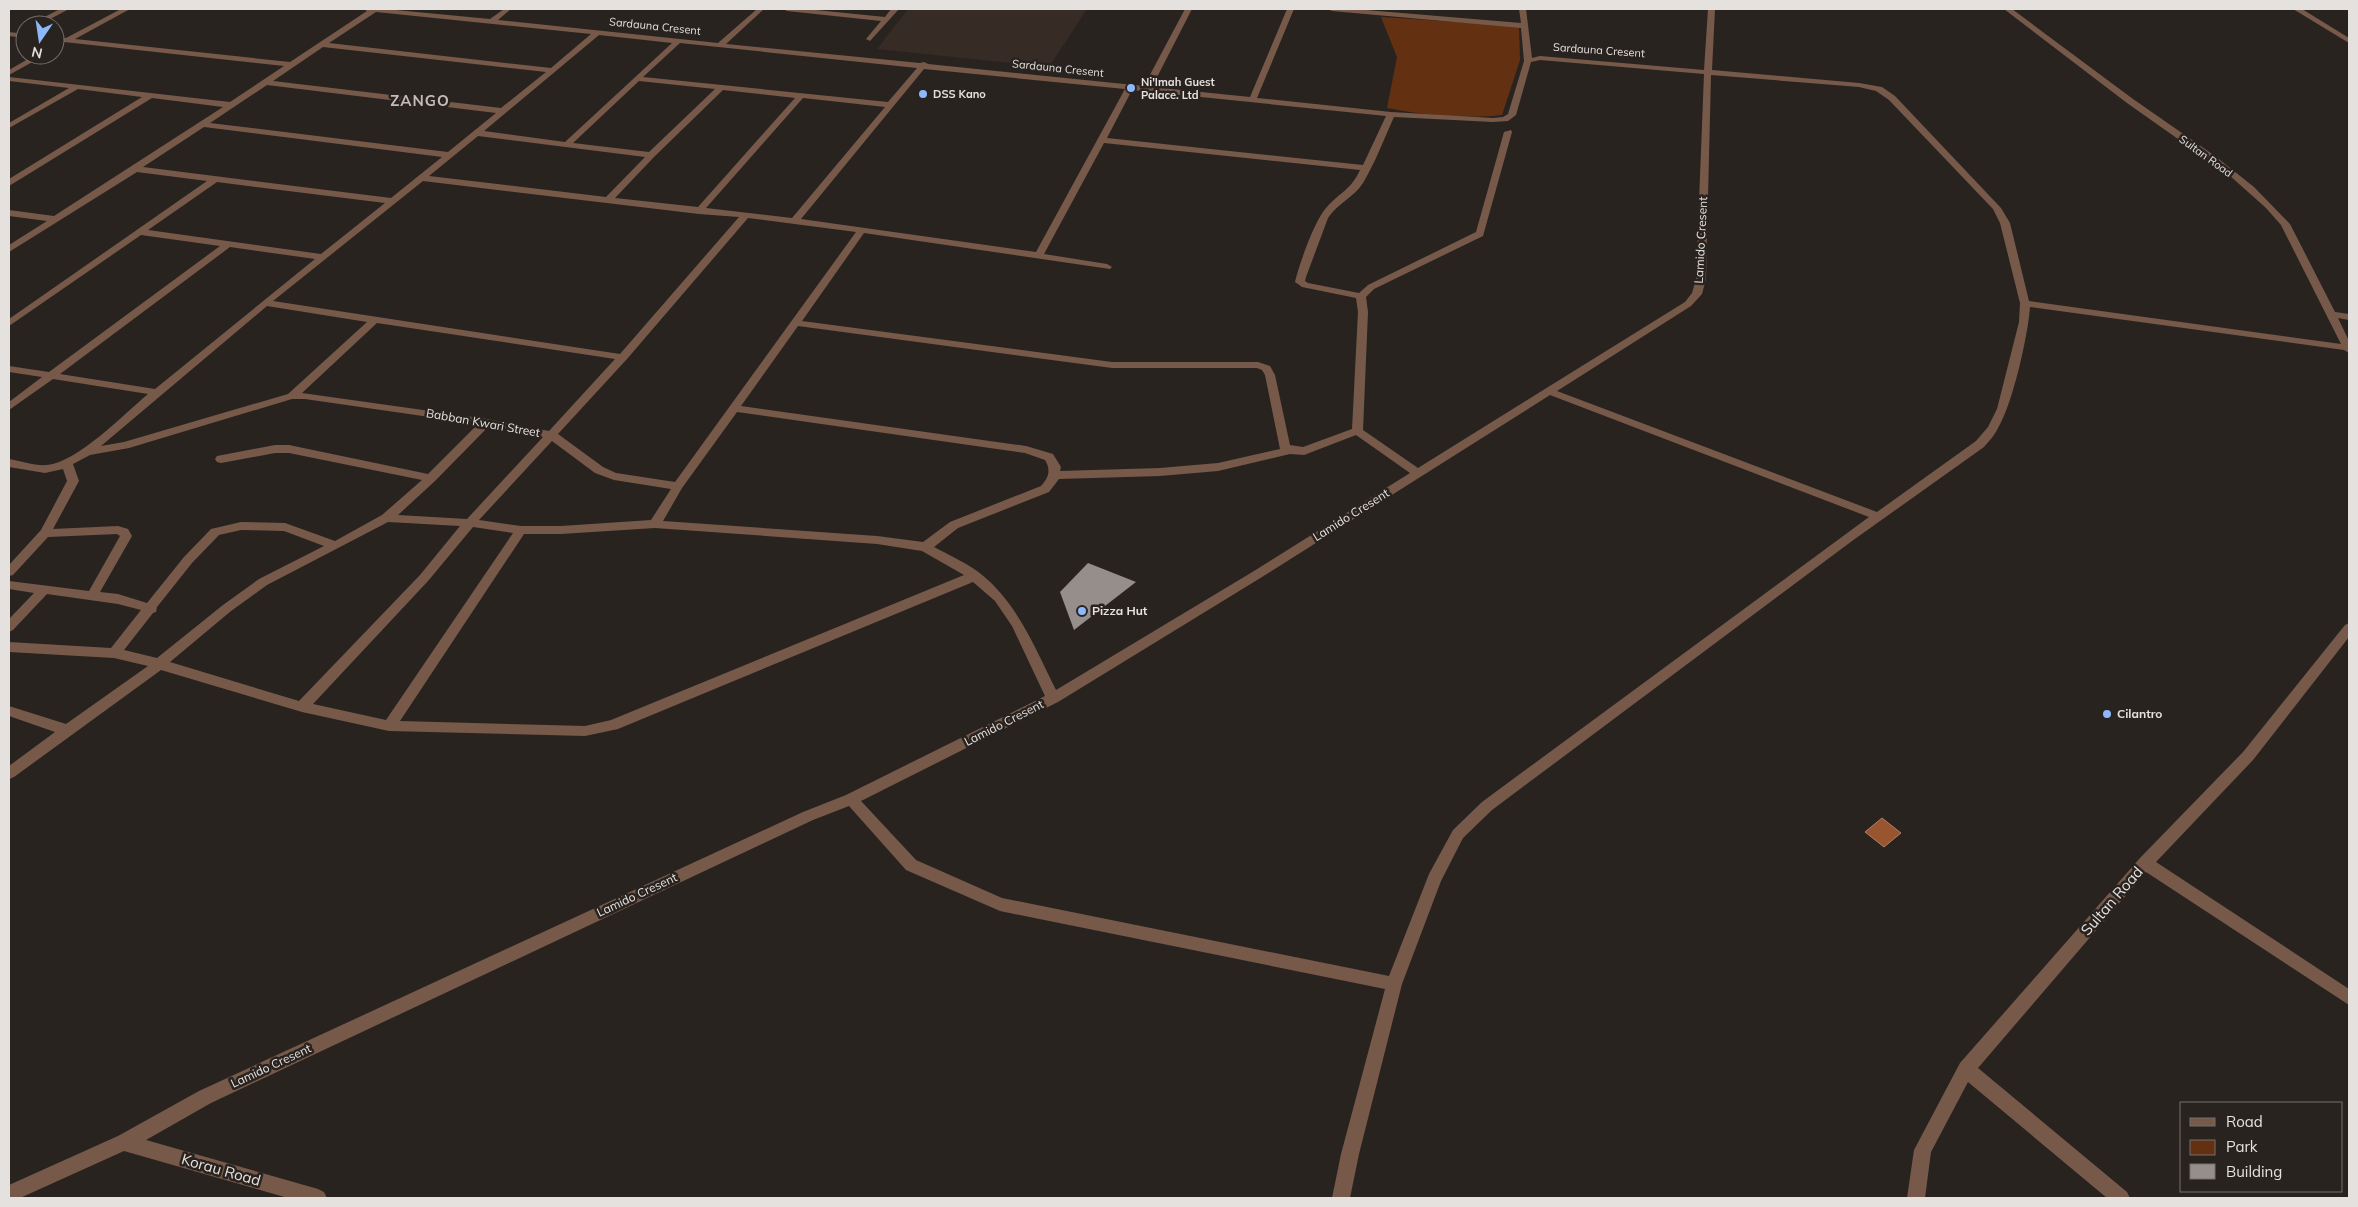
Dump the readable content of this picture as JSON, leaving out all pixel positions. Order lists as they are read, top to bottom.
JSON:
{
  "streets": {
    "street": [
      "Sardauna Cresent",
      "Sultan Road",
      "Lamido Cresent",
      "Babban Kwari Street",
      "Korau Road"
    ]
  },
  "crossings": [
    ["Sardauna Cresent", "Lamido Cresent"],
    ["Lamido Cresent", "Korau Road"]
  ],
  "districts": ["ZANGO"],
  "places": [
    "Ni'Imah Guest Palace. Ltd",
    "DSS Kano",
    "Pizza Hut",
    "Cilantro"
  ],
  "legend": ["Road", "Park", "Building"],
  "north": "bottom"
}
